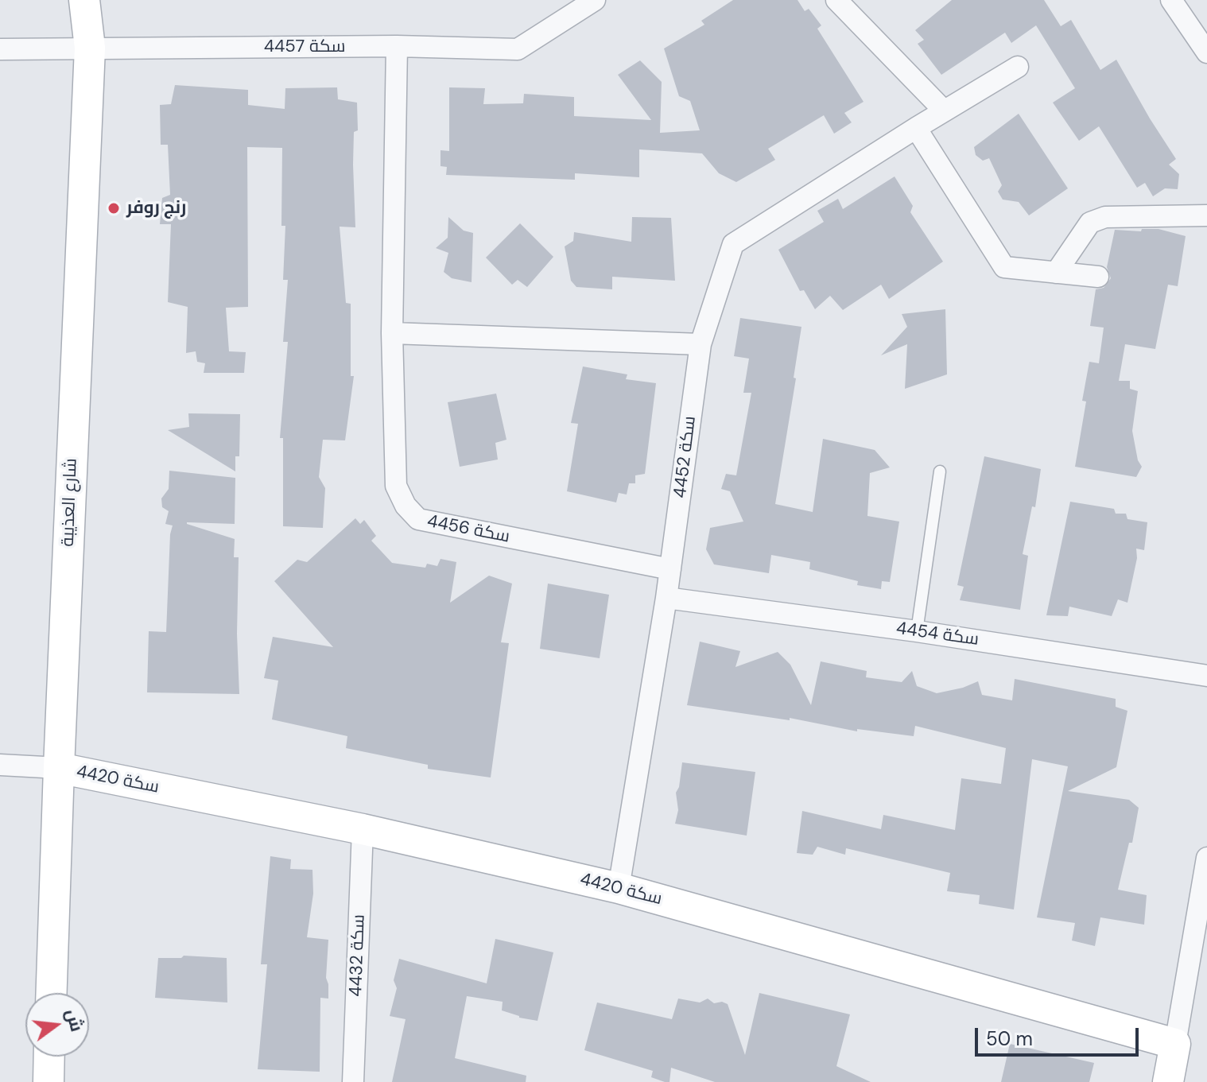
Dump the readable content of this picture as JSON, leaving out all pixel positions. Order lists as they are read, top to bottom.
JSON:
{
  "streets": {
    "street": [
      "سكة 4457",
      "سكة 4452",
      "شارع العذيبة",
      "سكة 4456",
      "سكة 4454",
      "سكة 4420",
      "سكة 4432"
    ]
  },
  "crossings": [
    ["سكة 4457", "شارع العذيبة"],
    ["سكة 4457", "سكة 4456"],
    ["سكة 4452", "سكة 4456"],
    ["سكة 4452", "سكة 4454"],
    ["سكة 4452", "سكة 4420"],
    ["شارع العذيبة", "سكة 4420"],
    ["سكة 4420", "سكة 4432"]
  ],
  "places": ["رنج روفر"],
  "scale_bar": "50 m",
  "north": "right"
}
